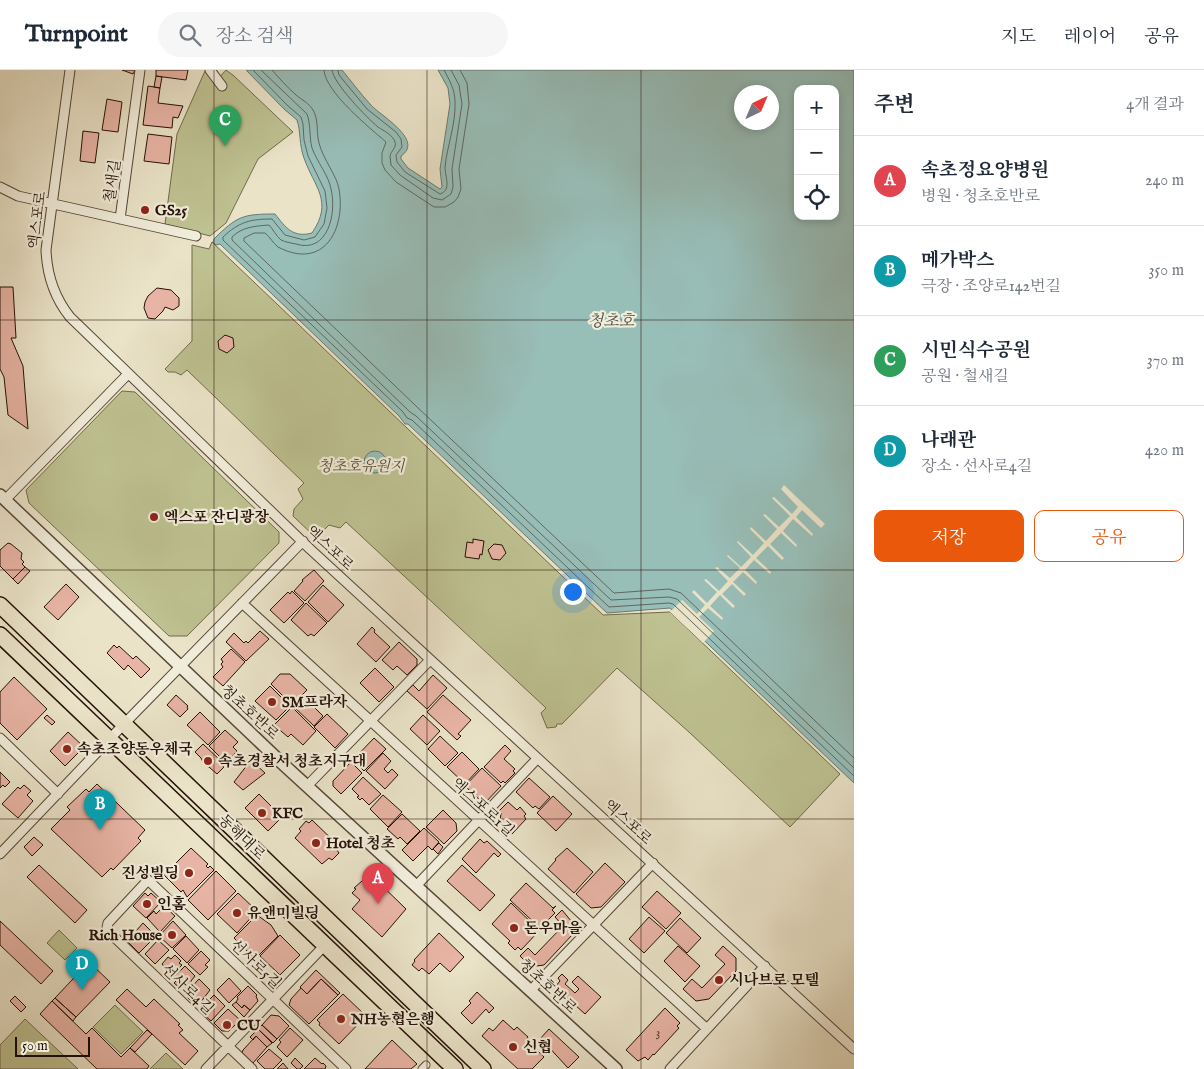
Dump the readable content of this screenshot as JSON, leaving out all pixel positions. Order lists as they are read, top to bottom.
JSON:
{
  "streets": {
    "main road": ["동해대로"],
    "street": [
      "철새길",
      "엑스포로",
      "청초호반로",
      "엑스포로1길",
      "선사로5길",
      "선사로4길"
    ]
  },
  "crossings": [
    ["선사로5길", "선사로4길"]
  ],
  "water": ["청초호"],
  "parks": ["청초호유원지"],
  "places": [
    "GS25",
    "엑스포 잔디광장",
    "SM프라자",
    "속초조양동우체국",
    "속초경찰서 청초지구대",
    "KFC",
    "Hotel 청초",
    "진성빌딩",
    "인홈",
    "유앤미빌딩",
    "돈우마을",
    "Rich House",
    "시나브로 모텔",
    "NH농협은행",
    "CU",
    "신협"
  ],
  "house_numbers": ["3"],
  "scale_bar": "50 m",
  "north": "top right",
  "page": {
    "header": "Turnpoint",
    "search": "장소 검색",
    "nav": ["지도", "레이어", "공유"],
    "heading": ["주변", "4개 결과"],
    "map_buttons": ["+", "−"],
    "pins": [
      "C",
      "B",
      "A",
      "D"
    ],
    "list": [
      {
        "mark": "A",
        "name": "속초정요양병원",
        "note": "병원 · 청초호반로",
        "value": "240 m"
      },
      {
        "mark": "B",
        "name": "메가박스",
        "note": "극장 · 조양로142번길",
        "value": "350 m"
      },
      {
        "mark": "C",
        "name": "시민식수공원",
        "note": "공원 · 철새길",
        "value": "370 m"
      },
      {
        "mark": "D",
        "name": "나래관",
        "note": "장소 · 선사로4길",
        "value": "420 m"
      }
    ],
    "buttons": ["저장", "공유"],
    "scale": "50 m"
  }
}
